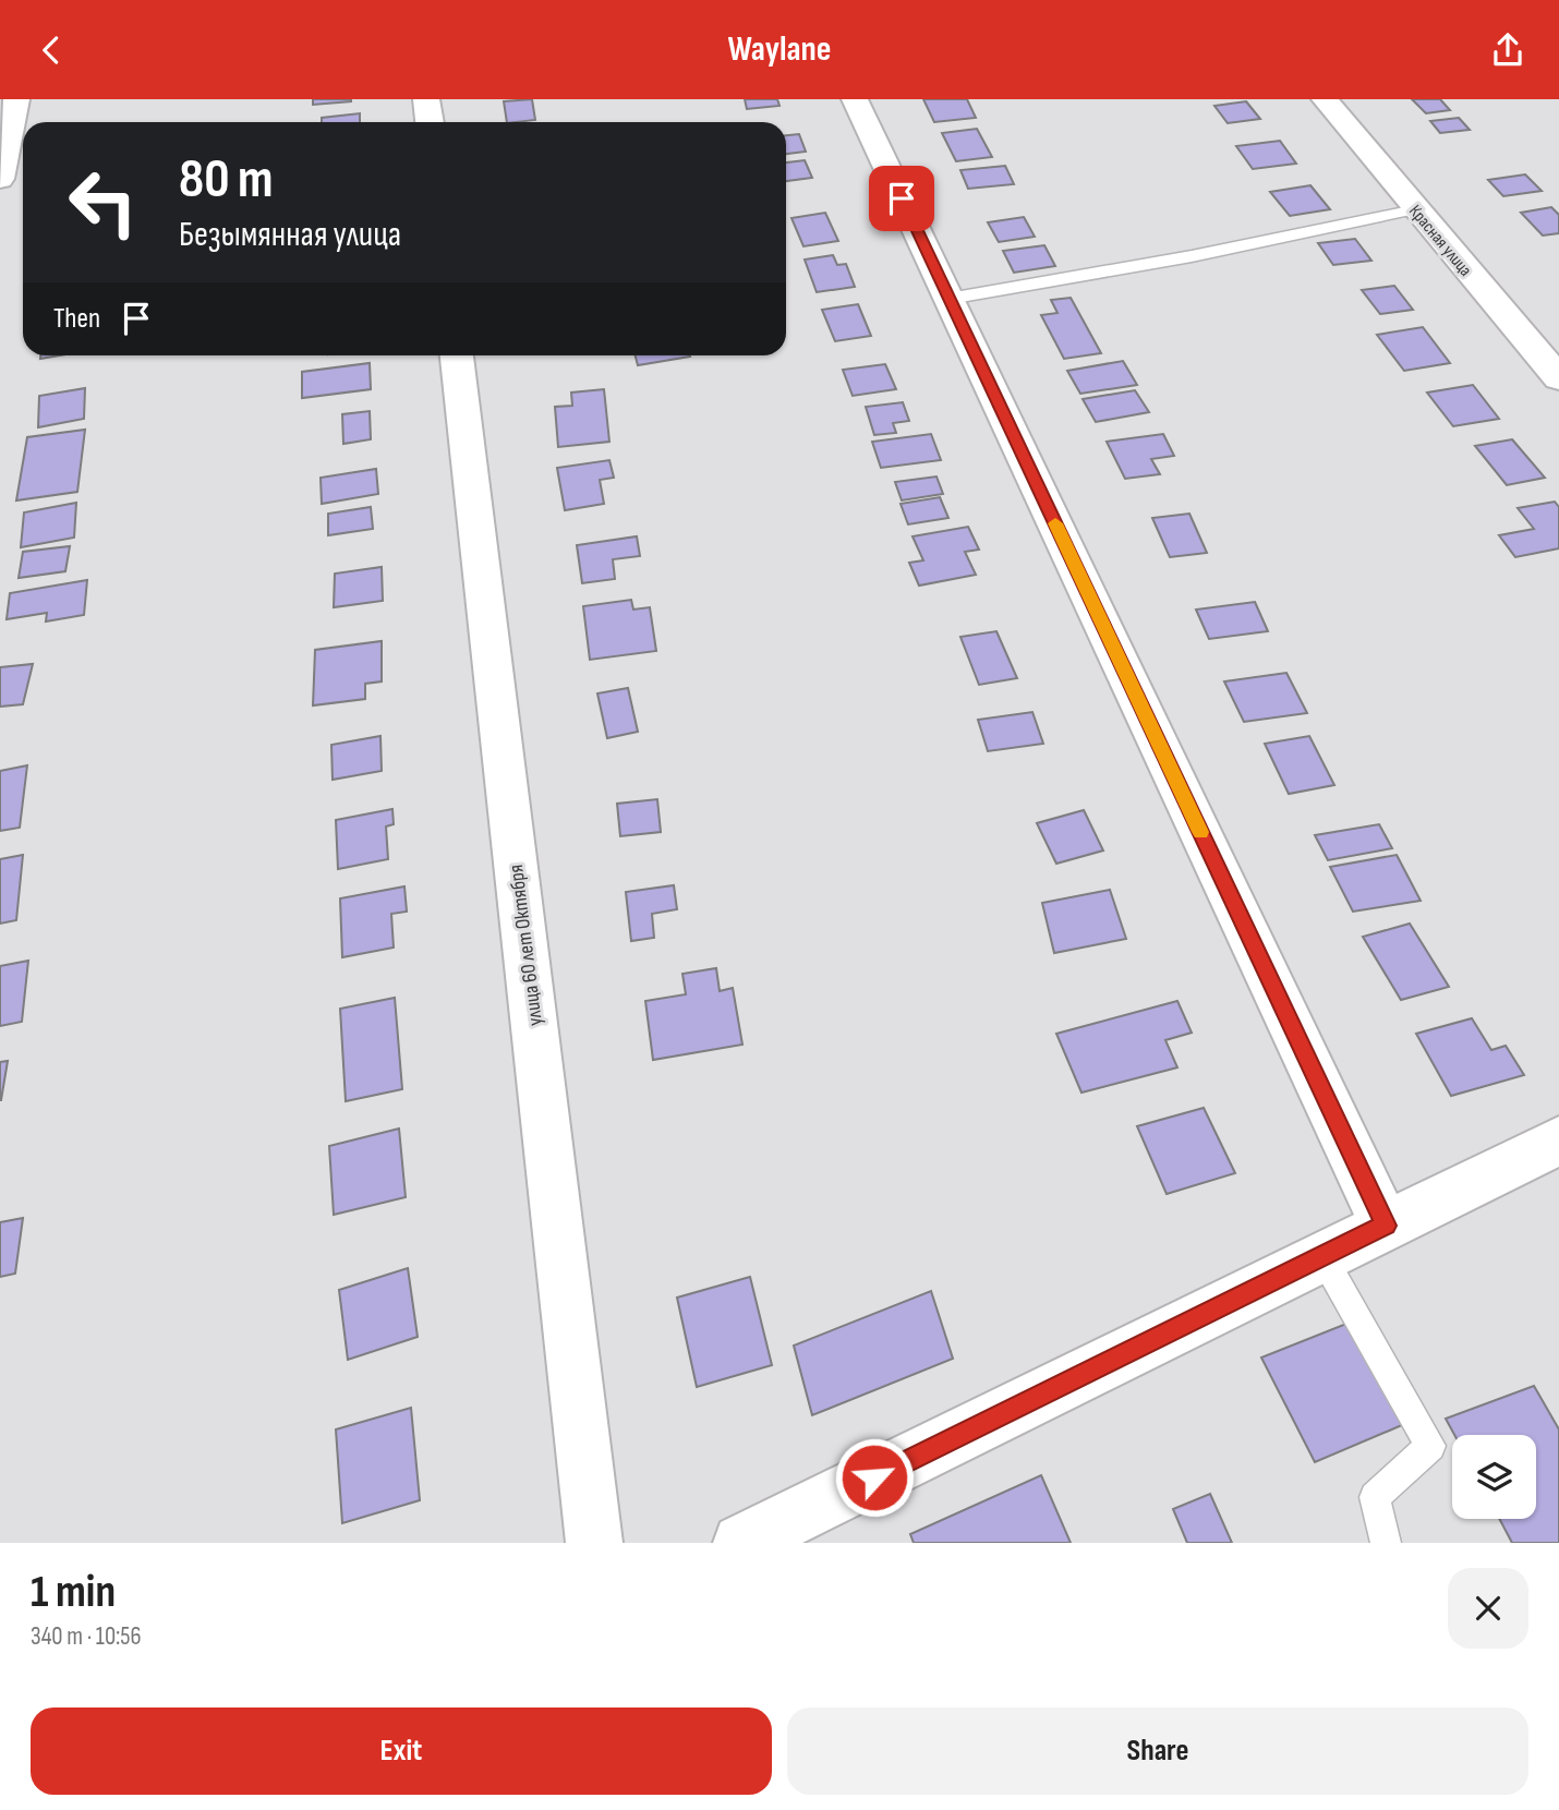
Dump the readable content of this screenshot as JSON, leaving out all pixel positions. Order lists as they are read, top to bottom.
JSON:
{
  "streets": {
    "street": ["Красная улица", "улица 60 лет Октября"]
  },
  "page": {
    "header": "Waylane",
    "turn": ["80 m", "Безымянная улица"],
    "then": "Then",
    "heading": ["1 min", "340 m · 10:56"],
    "buttons": ["Exit", "Share"]
  }
}
